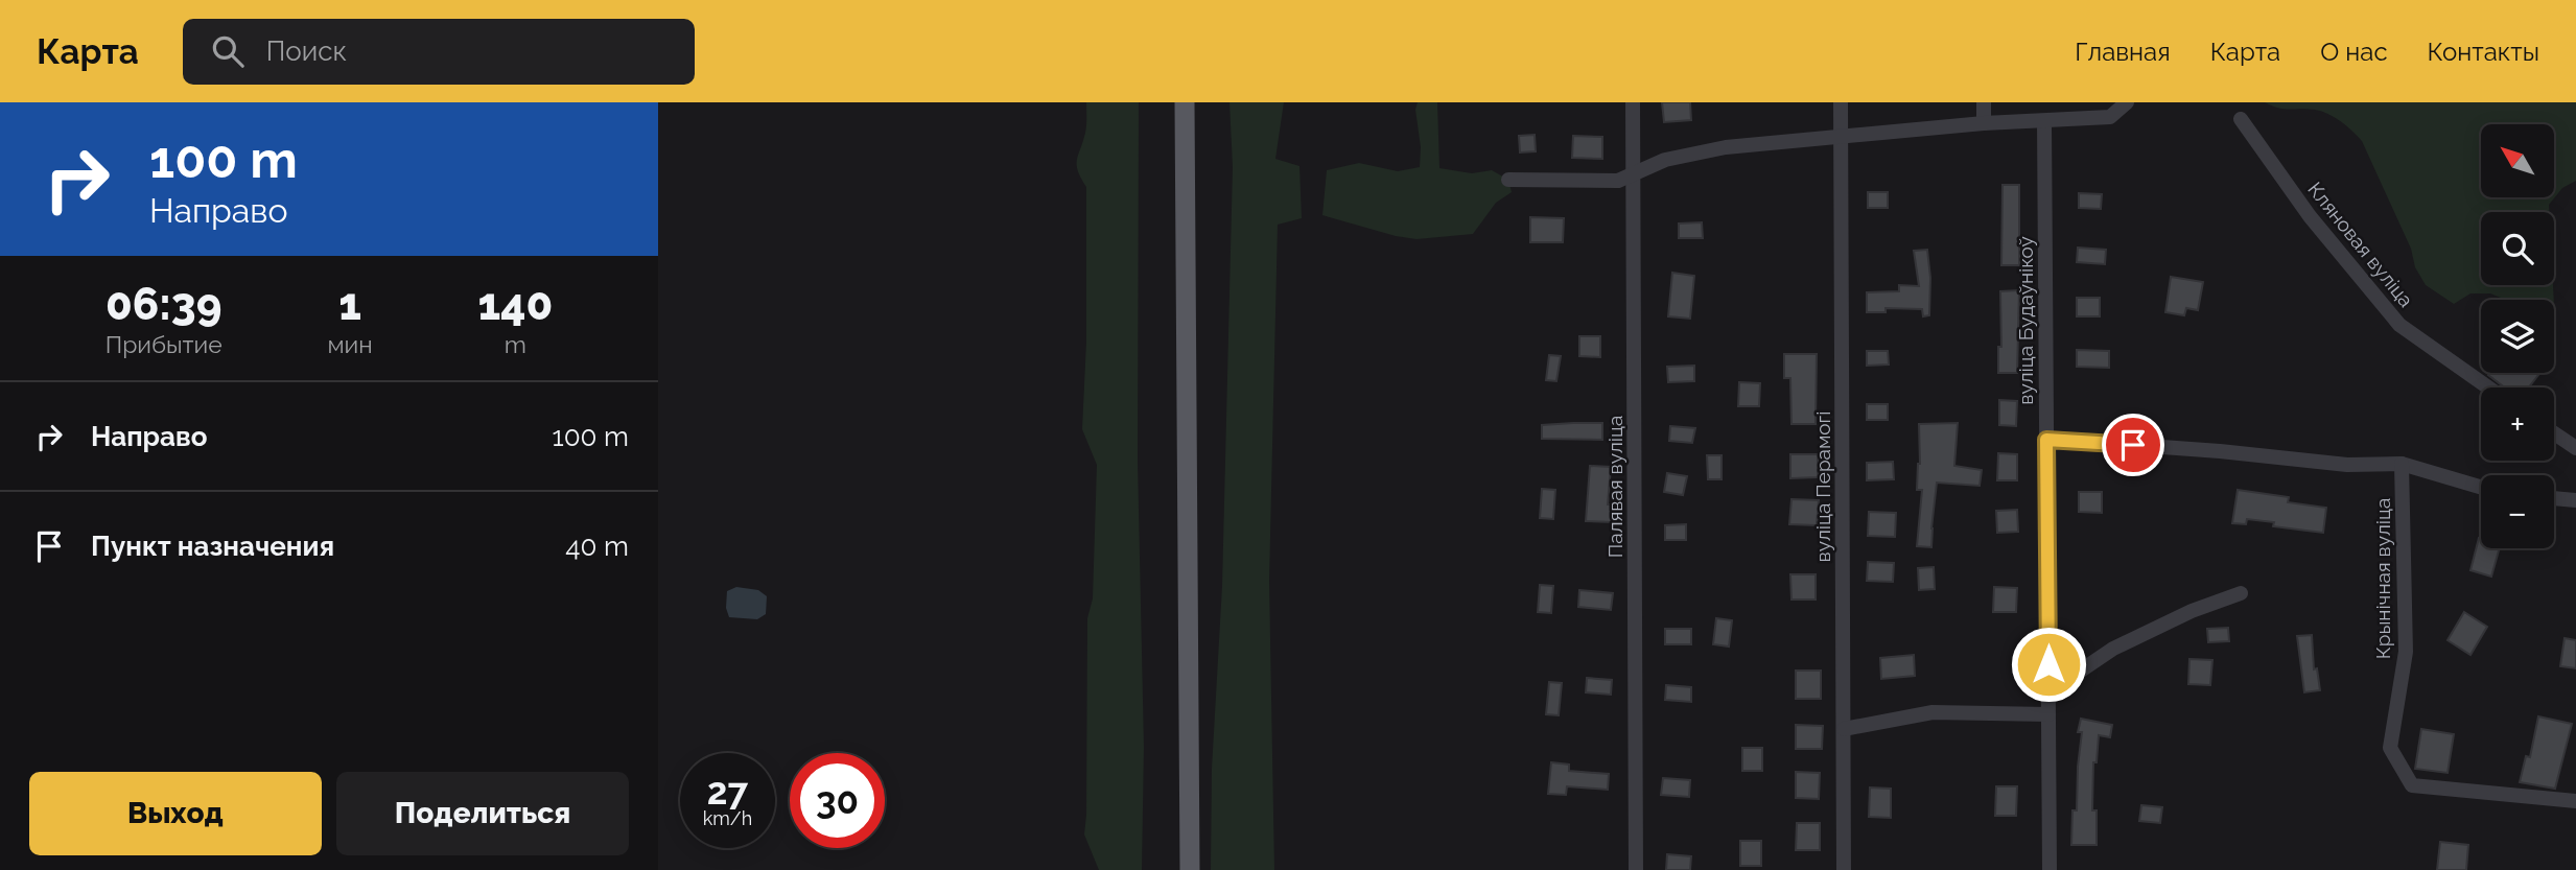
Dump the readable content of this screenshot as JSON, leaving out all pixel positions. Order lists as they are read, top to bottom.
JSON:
{
  "streets": {
    "street": [
      "Кляновая вуліца",
      "вуліца Будаўнікоў",
      "Палявая вуліца",
      "вуліца Перамогі",
      "Крынічная вуліца"
    ]
  },
  "north": "top left",
  "page": {
    "header": "Карта",
    "search": "Поиск",
    "nav": [
      "Главная",
      "Карта",
      "О нас",
      "Контакты"
    ],
    "turn": ["100 m", "Направо"],
    "map_buttons": ["+", "−"],
    "eta": [
      "06:39",
      "Прибытие",
      "1",
      "мин",
      "140",
      "m"
    ],
    "list": [
      {
        "name": "Направо",
        "value": "100 m"
      },
      {
        "name": "Пункт назначения",
        "value": "40 m"
      }
    ],
    "speed": "27 km/h",
    "limit": "30",
    "buttons": ["Выход", "Поделиться"]
  }
}
